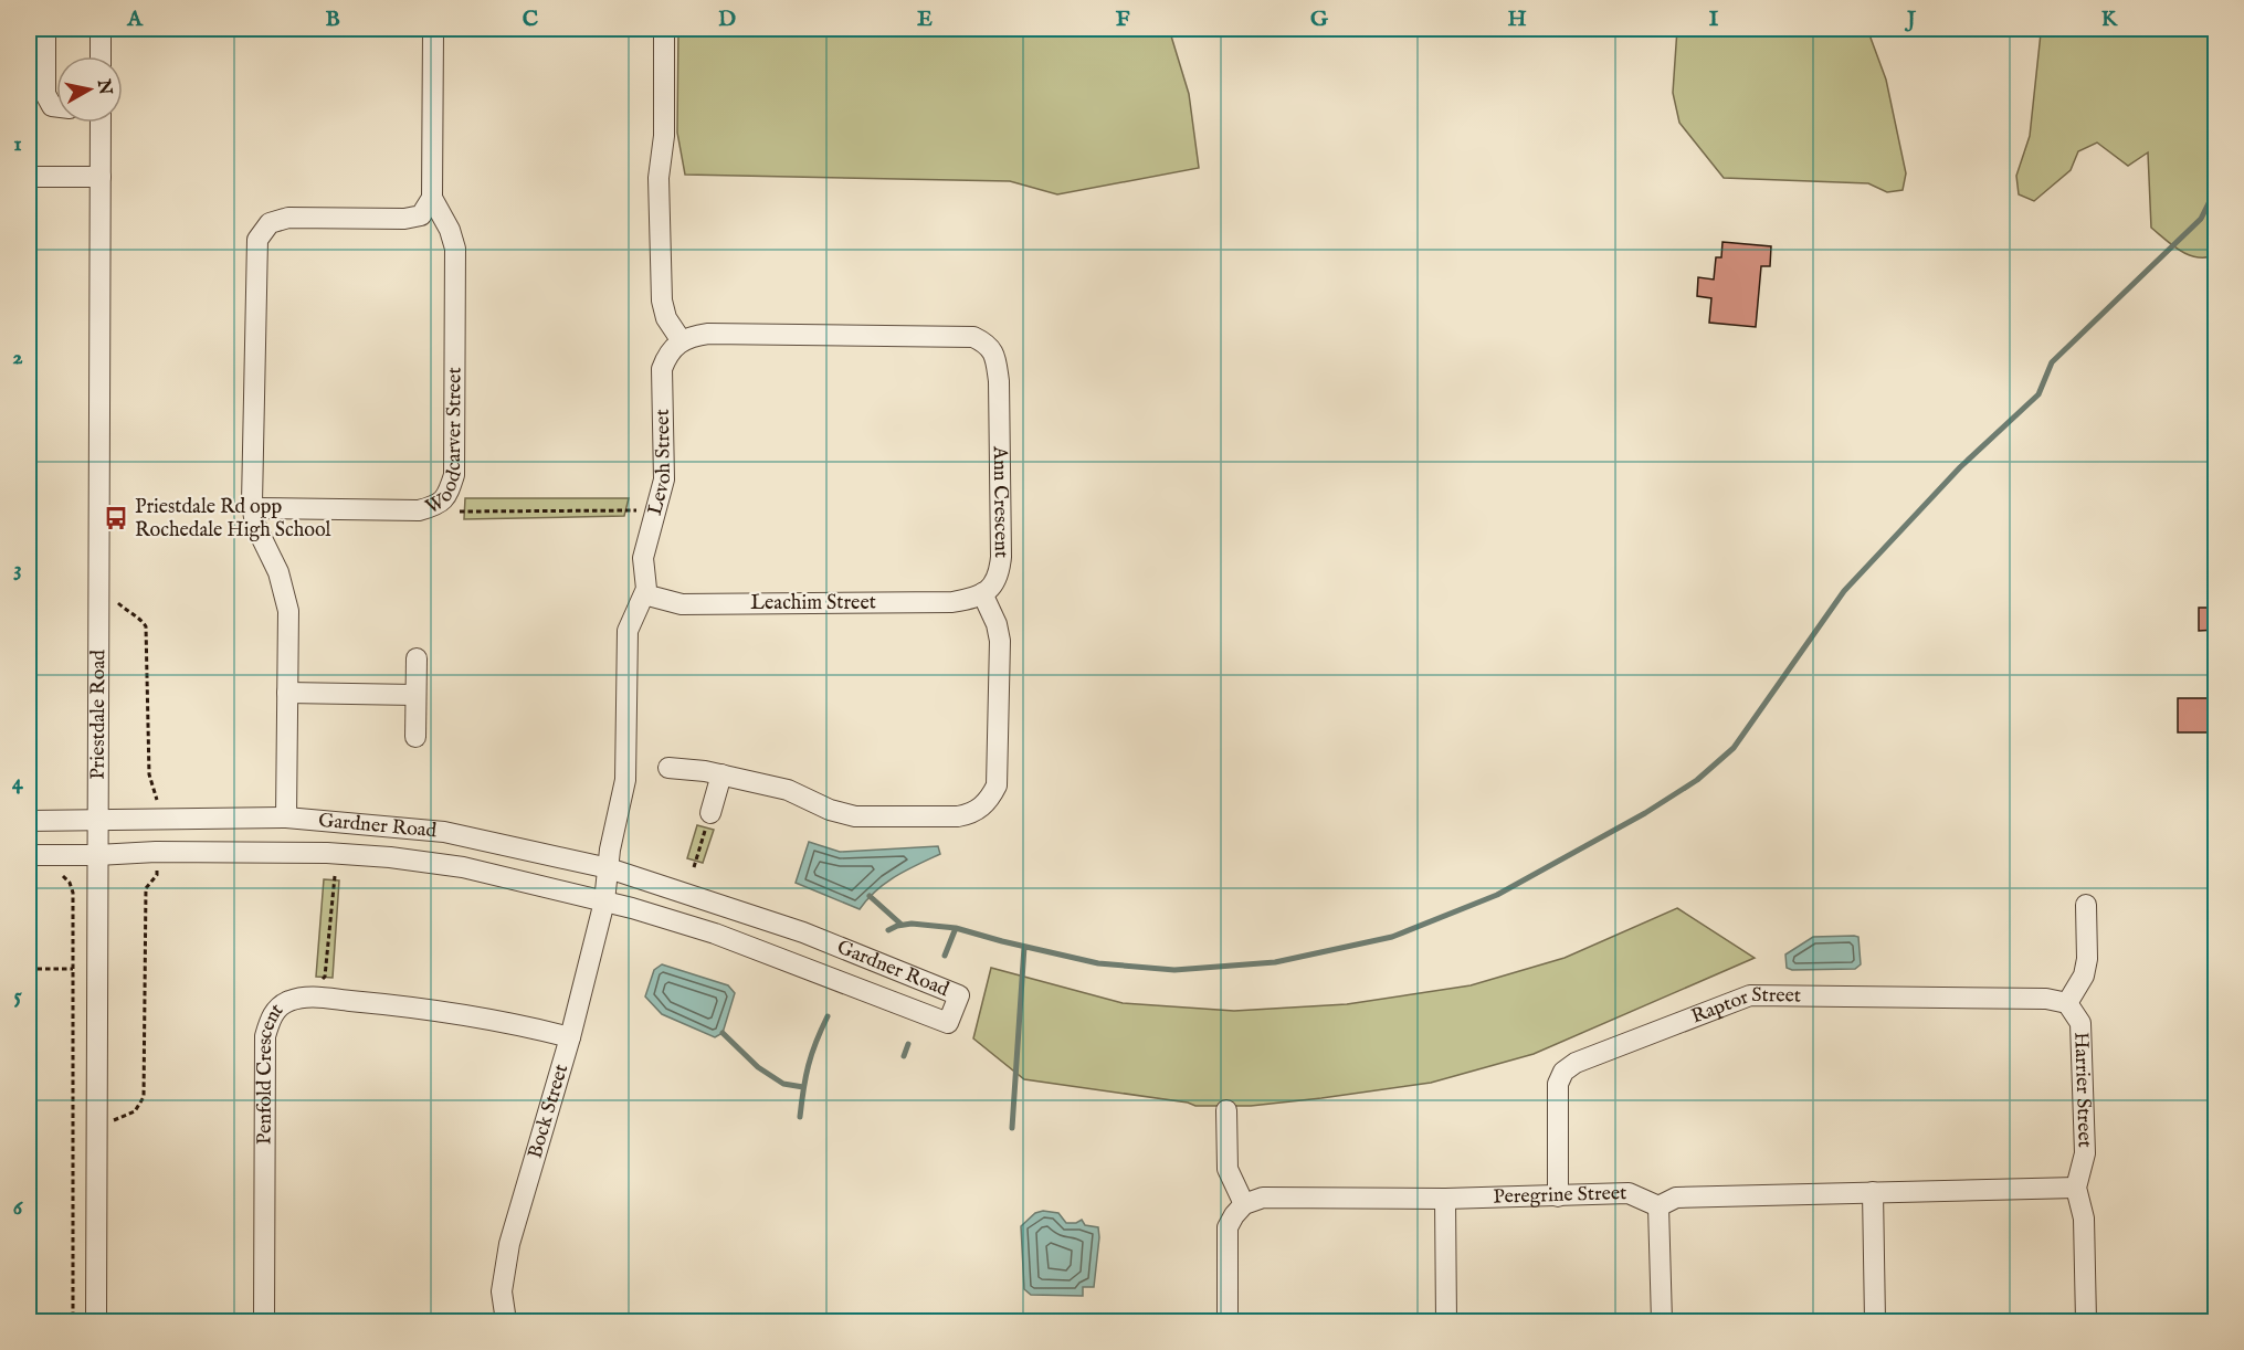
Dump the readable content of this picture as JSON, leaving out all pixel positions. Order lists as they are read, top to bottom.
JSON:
{
  "streets": {
    "street": [
      "Woodcarver Street",
      "Levoh Street",
      "Ann Crescent",
      "Leachim Street",
      "Priestdale Road",
      "Gardner Road",
      "Raptor Street",
      "Penfold Crescent",
      "Harrier Street",
      "Bock Street",
      "Peregrine Street"
    ]
  },
  "crossings": [
    ["Levoh Street", "Ann Crescent"],
    ["Levoh Street", "Leachim Street"],
    ["Levoh Street", "Gardner Road"],
    ["Levoh Street", "Bock Street"],
    ["Ann Crescent", "Leachim Street"],
    ["Priestdale Road", "Gardner Road"],
    ["Gardner Road", "Bock Street"],
    ["Raptor Street", "Harrier Street"],
    ["Raptor Street", "Peregrine Street"],
    ["Penfold Crescent", "Bock Street"]
  ],
  "places": {
    "bus stop": ["Priestdale Rd opp Rochedale High School"]
  },
  "north": "right",
  "grid": {
    "columns": [
      "A",
      "B",
      "C",
      "D",
      "E",
      "F",
      "G",
      "H",
      "I",
      "J",
      "K"
    ],
    "rows": [
      "1",
      "2",
      "3",
      "4",
      "5",
      "6"
    ]
  }
}
